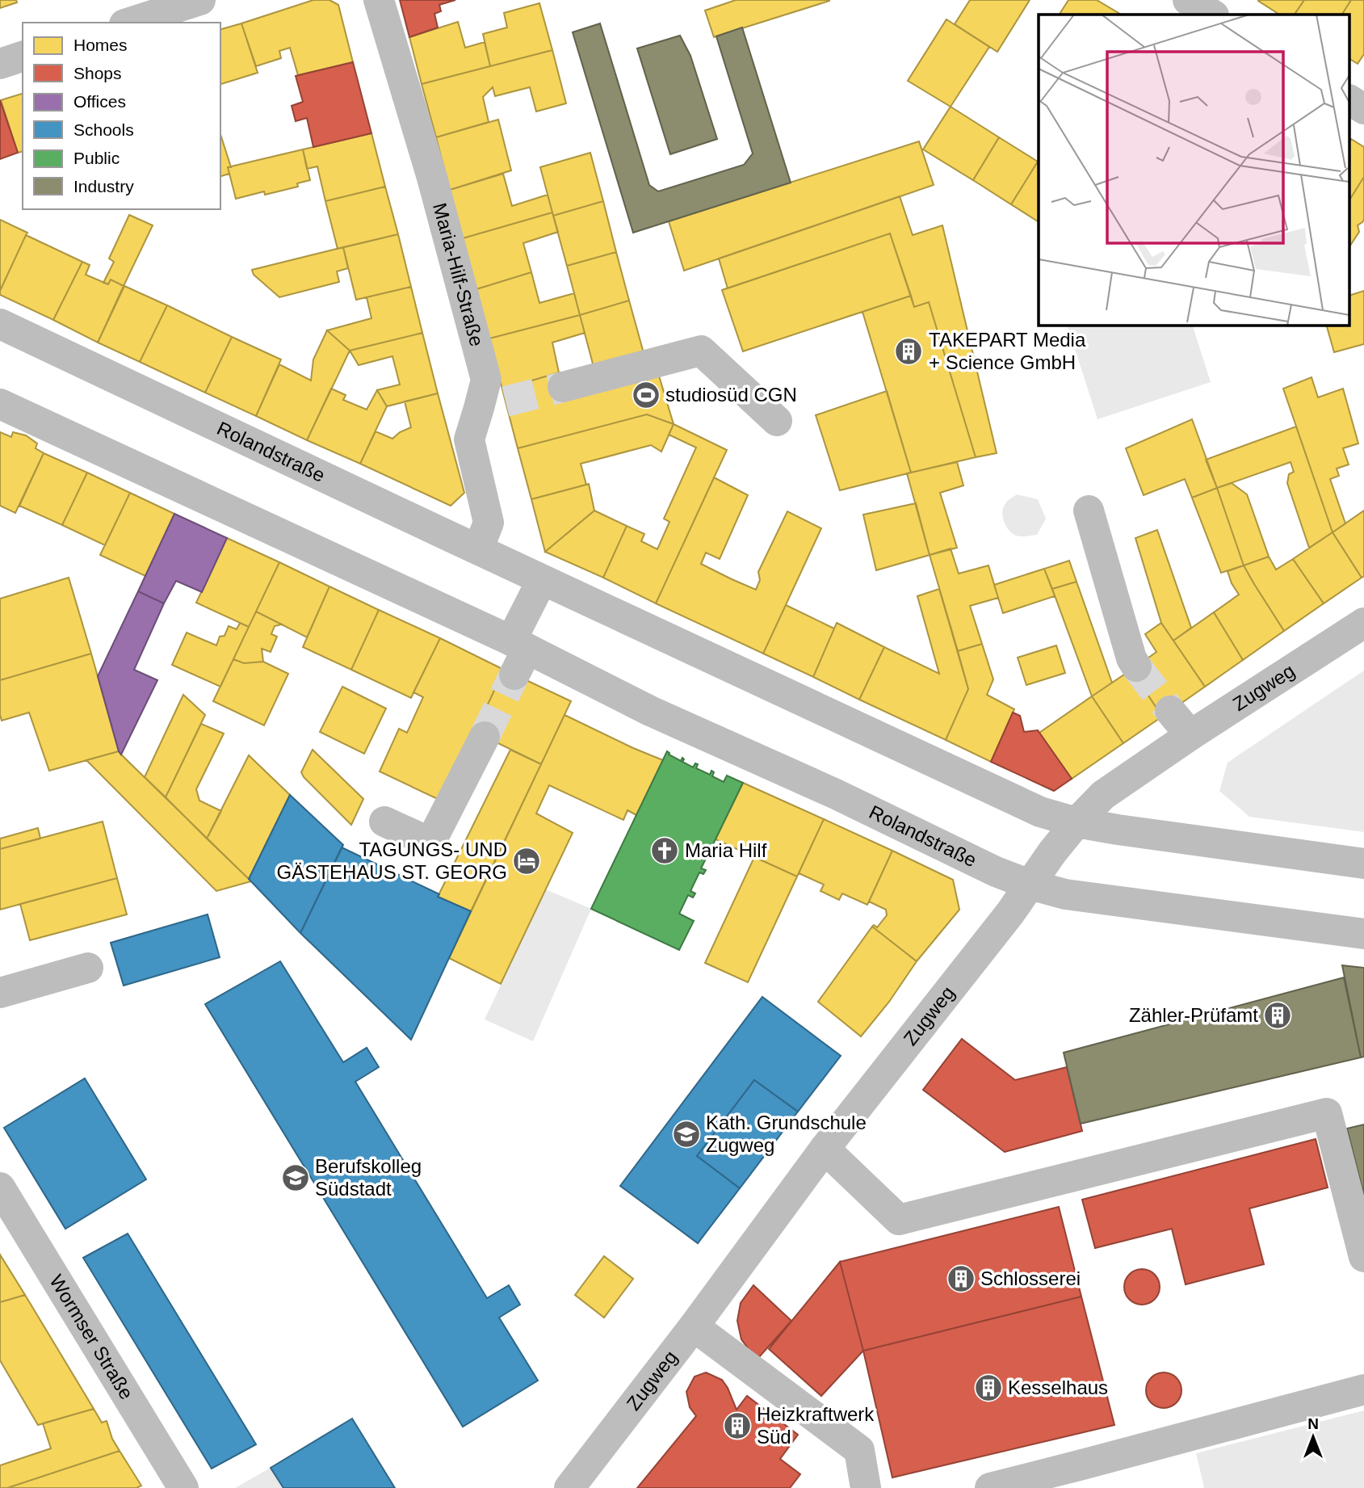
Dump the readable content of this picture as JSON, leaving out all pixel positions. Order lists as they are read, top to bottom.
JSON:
{
  "streets": {
    "street": [
      "Maria-Hilf-Straße",
      "Rolandstraße",
      "Zugweg",
      "Wormser Straße"
    ]
  },
  "crossings": [
    ["Maria-Hilf-Straße", "Rolandstraße"],
    ["Rolandstraße", "Zugweg"]
  ],
  "places": {
    "building": [
      "TAKEPART Media + Science GmbH",
      "Zähler-Prüfamt",
      "Schlosserei",
      "Kesselhaus",
      "Heizkraftwerk Süd"
    ],
    "sports": ["studiosüd CGN"],
    "church": ["Maria Hilf"],
    "hotel": ["TAGUNGS- UND GÄSTEHAUS ST. GEORG"],
    "school or university": ["Kath. Grundschule Zugweg", "Berufskolleg Südstadt"]
  },
  "legend": [
    "Homes",
    "Shops",
    "Offices",
    "Schools",
    "Public",
    "Industry"
  ],
  "north": "top"
}
